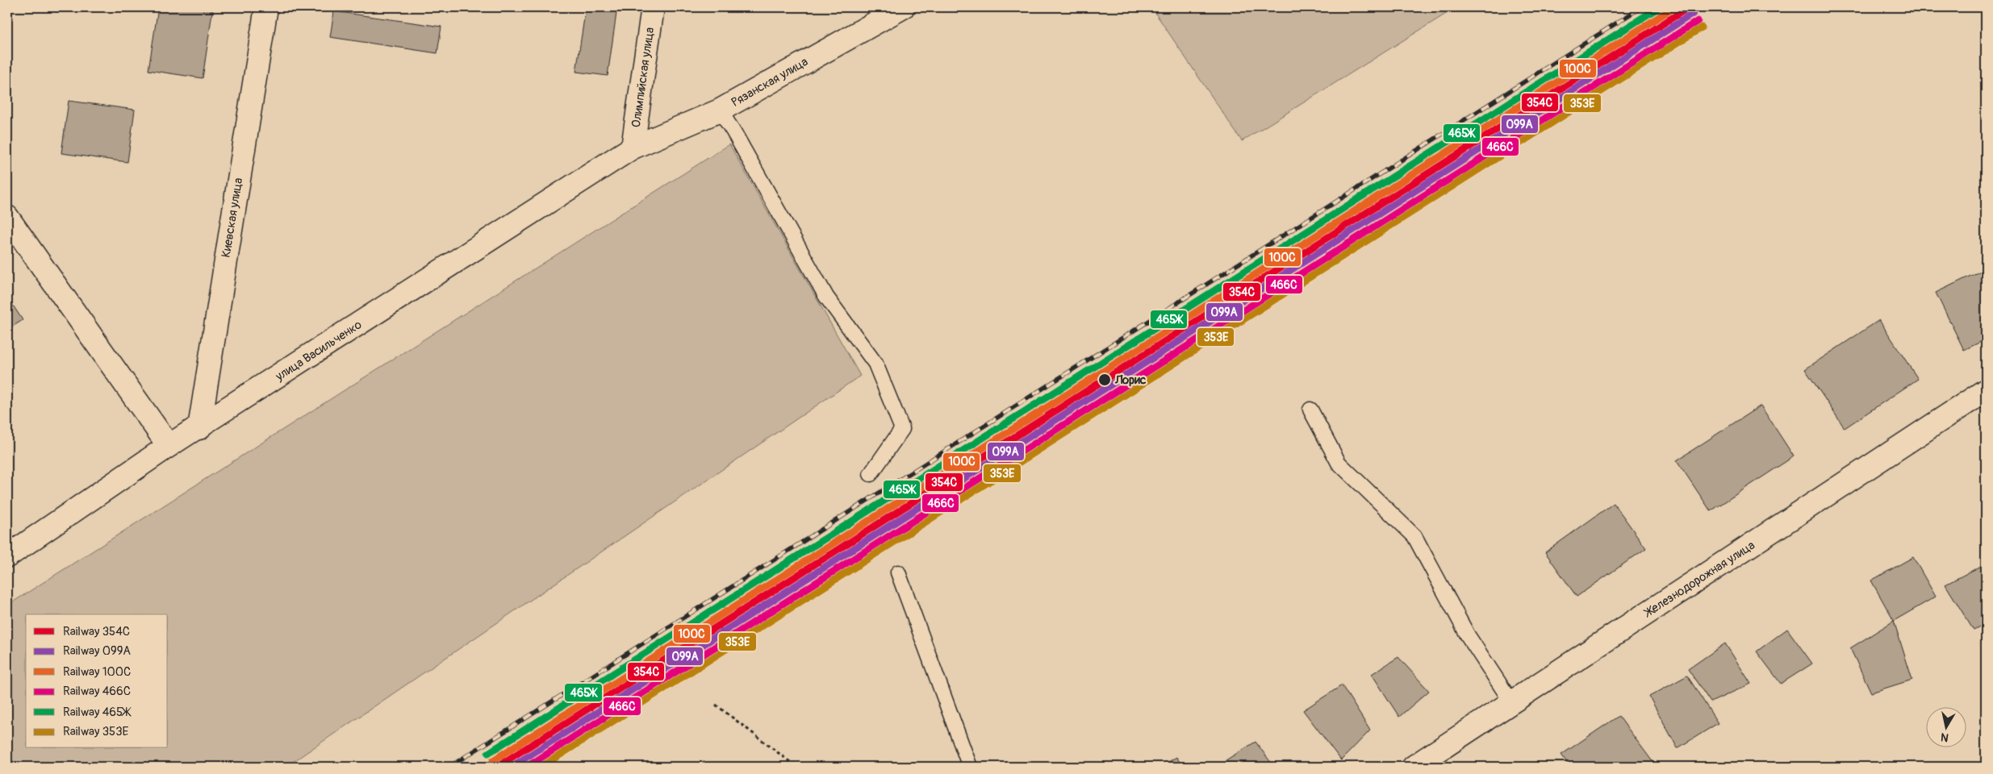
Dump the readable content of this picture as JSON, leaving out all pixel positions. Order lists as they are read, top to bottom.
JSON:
{
  "streets": {
    "street": [
      "Олимпийская улица",
      "Рязанская улица",
      "Киевская улица",
      "улица Васильченко",
      "Железнодорожная улица"
    ]
  },
  "crossings": [
    ["Олимпийская улица", "Рязанская улица"],
    ["Олимпийская улица", "улица Васильченко"],
    ["Рязанская улица", "улица Васильченко"],
    ["Киевская улица", "улица Васильченко"]
  ],
  "places": ["Лорис"],
  "lines": [
    "rail line 354С",
    "rail line 100C",
    "rail line 465Ж",
    "rail line 099А",
    "rail line 466С",
    "rail line 353Е"
  ],
  "legend": [
    "Railway 354С",
    "Railway 099А",
    "Railway 100C",
    "Railway 466С",
    "Railway 465Ж",
    "Railway 353Е"
  ],
  "north": "bottom"
}
